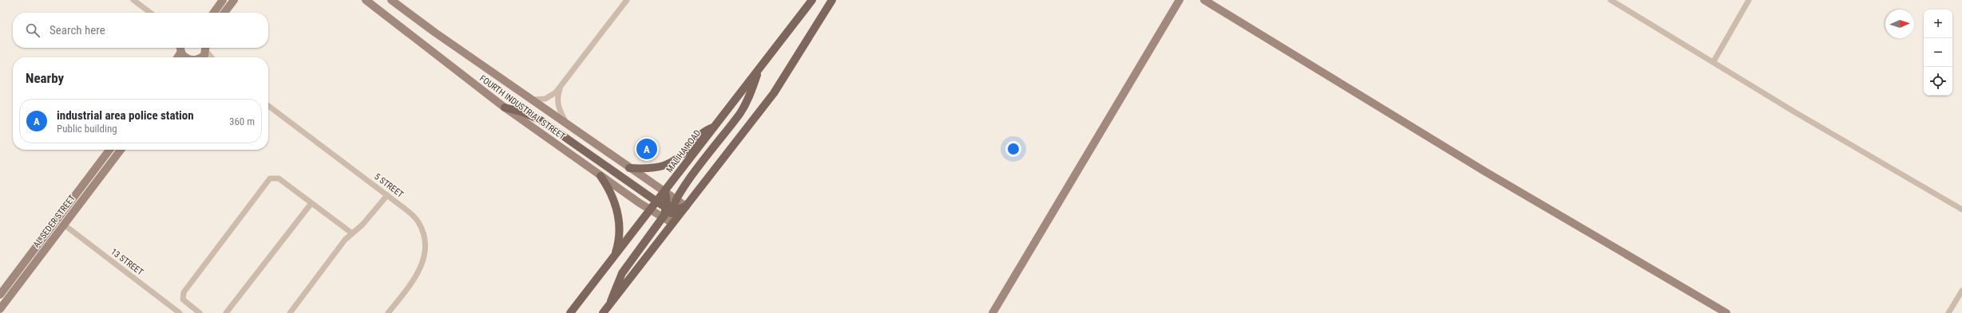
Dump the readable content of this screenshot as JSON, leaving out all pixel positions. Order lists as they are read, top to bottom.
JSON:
{
  "streets": {
    "main road": ["FOURTH INDUSTRIAL STREET", "MALIHA ROAD", "AL SEDER STREET"],
    "street": ["5 STREET", "13 STREET"]
  },
  "crossings": [
    ["FOURTH INDUSTRIAL STREET", "MALIHA ROAD"],
    ["AL SEDER STREET", "13 STREET"]
  ],
  "north": "right",
  "page": {
    "map_buttons": ["+", "−"],
    "search": "Search here",
    "heading": "Nearby",
    "list": [
      {
        "mark": "A",
        "name": "industrial area police station",
        "note": "Public building",
        "value": "360 m"
      }
    ],
    "pins": "A"
  }
}
